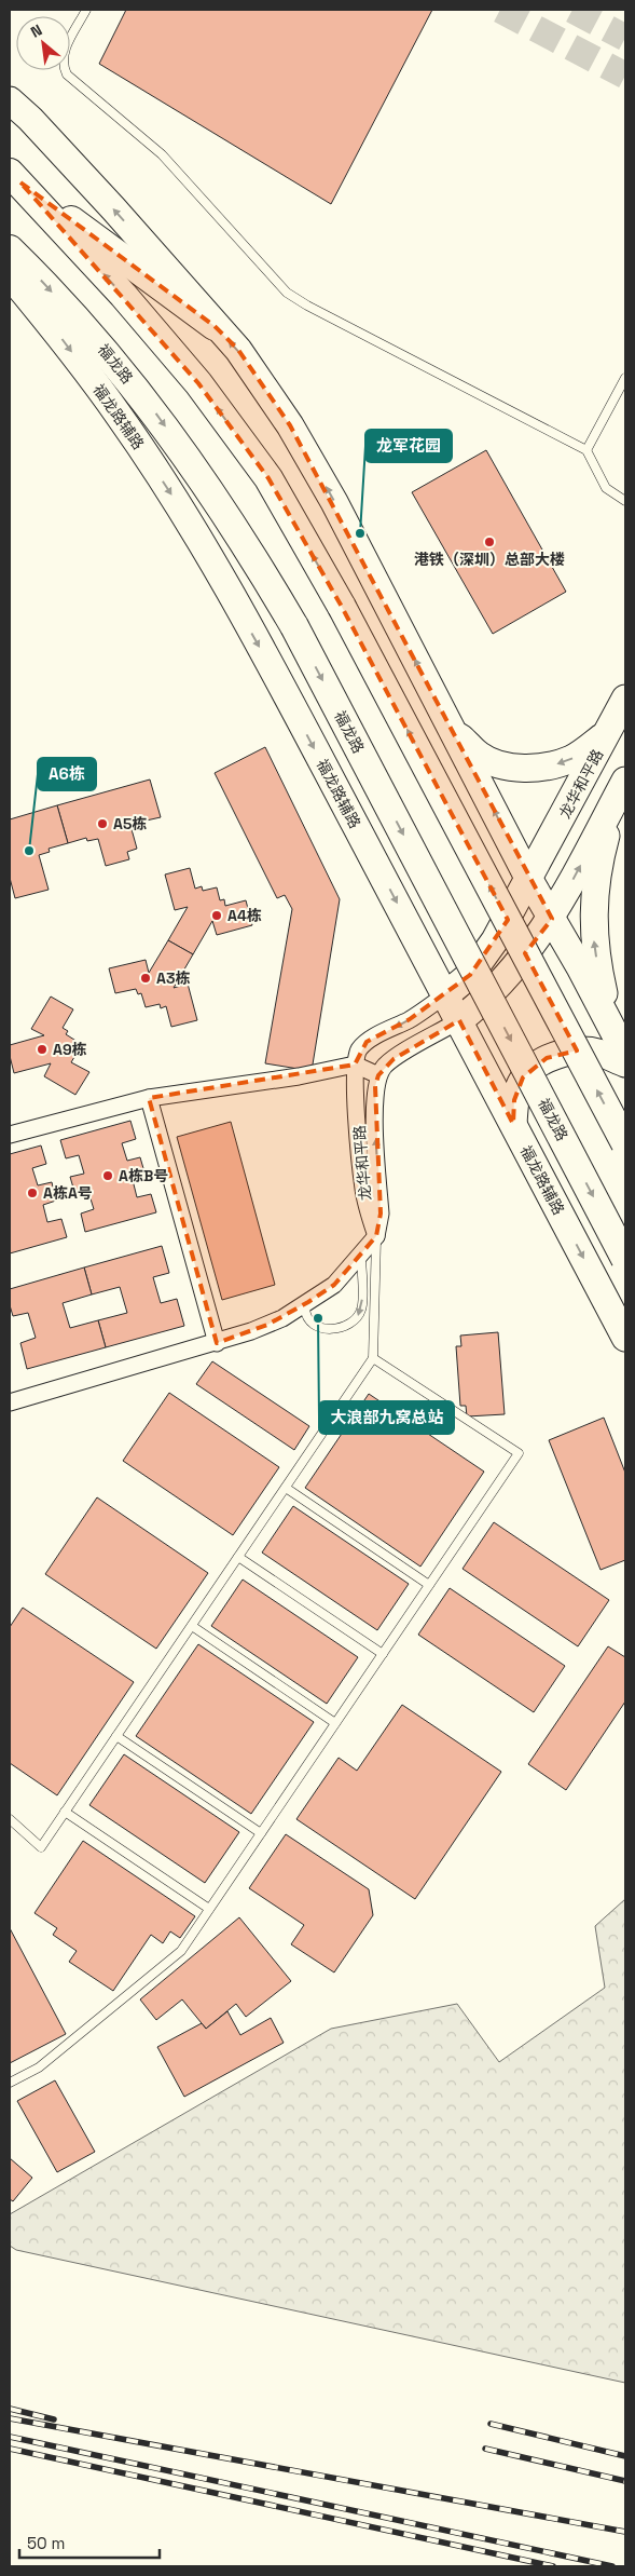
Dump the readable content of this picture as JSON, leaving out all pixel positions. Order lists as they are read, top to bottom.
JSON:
{
  "streets": {
    "highway": ["福龙路"],
    "main road": ["福龙路辅路", "龙华和平路"]
  },
  "crossings": [
    ["福龙路辅路", "龙华和平路"]
  ],
  "places": [
    "龙军花园",
    "港铁（深圳）总部大楼",
    "A5栋",
    "A6栋",
    "A4栋",
    "A3栋",
    "A9栋",
    "A栋B号",
    "A栋A号",
    "大浪部九窝总站"
  ],
  "scale_bar": "50 m",
  "north": "top left"
}
